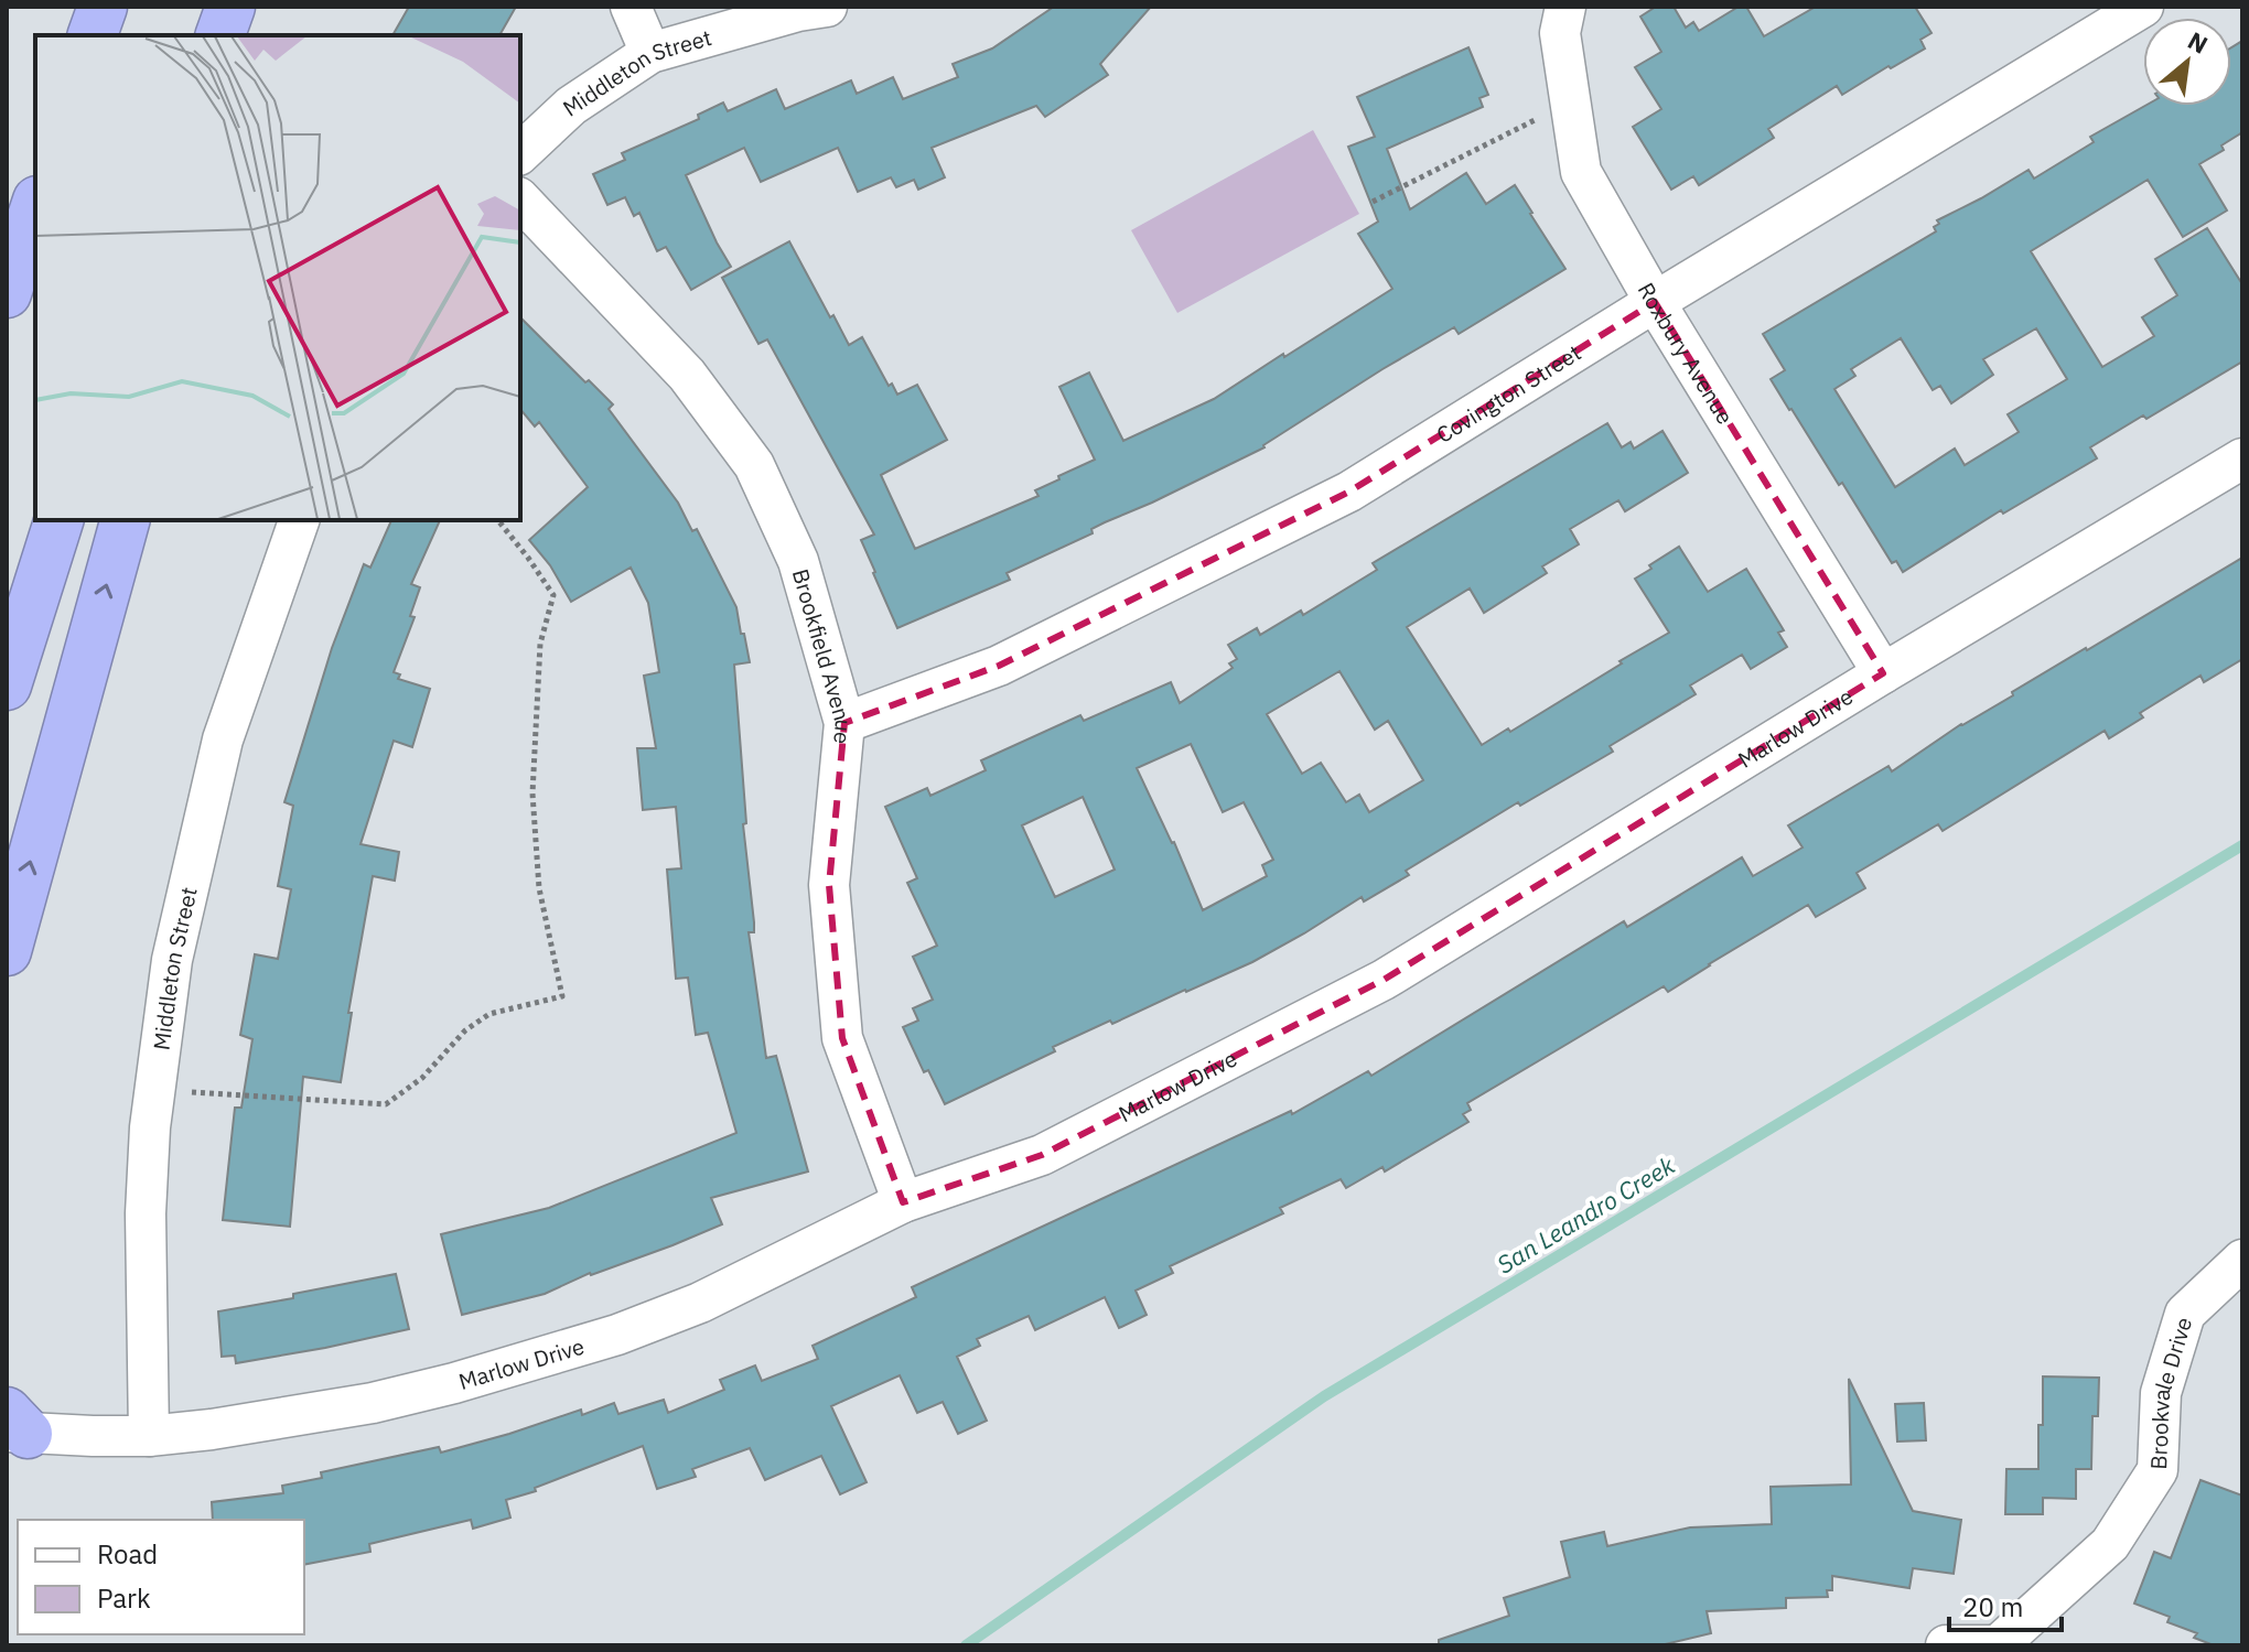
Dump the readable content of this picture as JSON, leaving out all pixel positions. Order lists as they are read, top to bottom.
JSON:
{
  "streets": {
    "street": [
      "Middleton Street",
      "Roxbury Avenue",
      "Covington Street",
      "Brookfield Avenue",
      "Marlow Drive",
      "Brookvale Drive"
    ]
  },
  "crossings": [
    ["Middleton Street", "Marlow Drive"],
    ["Roxbury Avenue", "Covington Street"],
    ["Roxbury Avenue", "Marlow Drive"],
    ["Covington Street", "Brookfield Avenue"],
    ["Brookfield Avenue", "Marlow Drive"]
  ],
  "water": ["San Leandro Creek"],
  "legend": ["Road", "Park"],
  "scale_bar": "20 m",
  "north": "top right"
}
